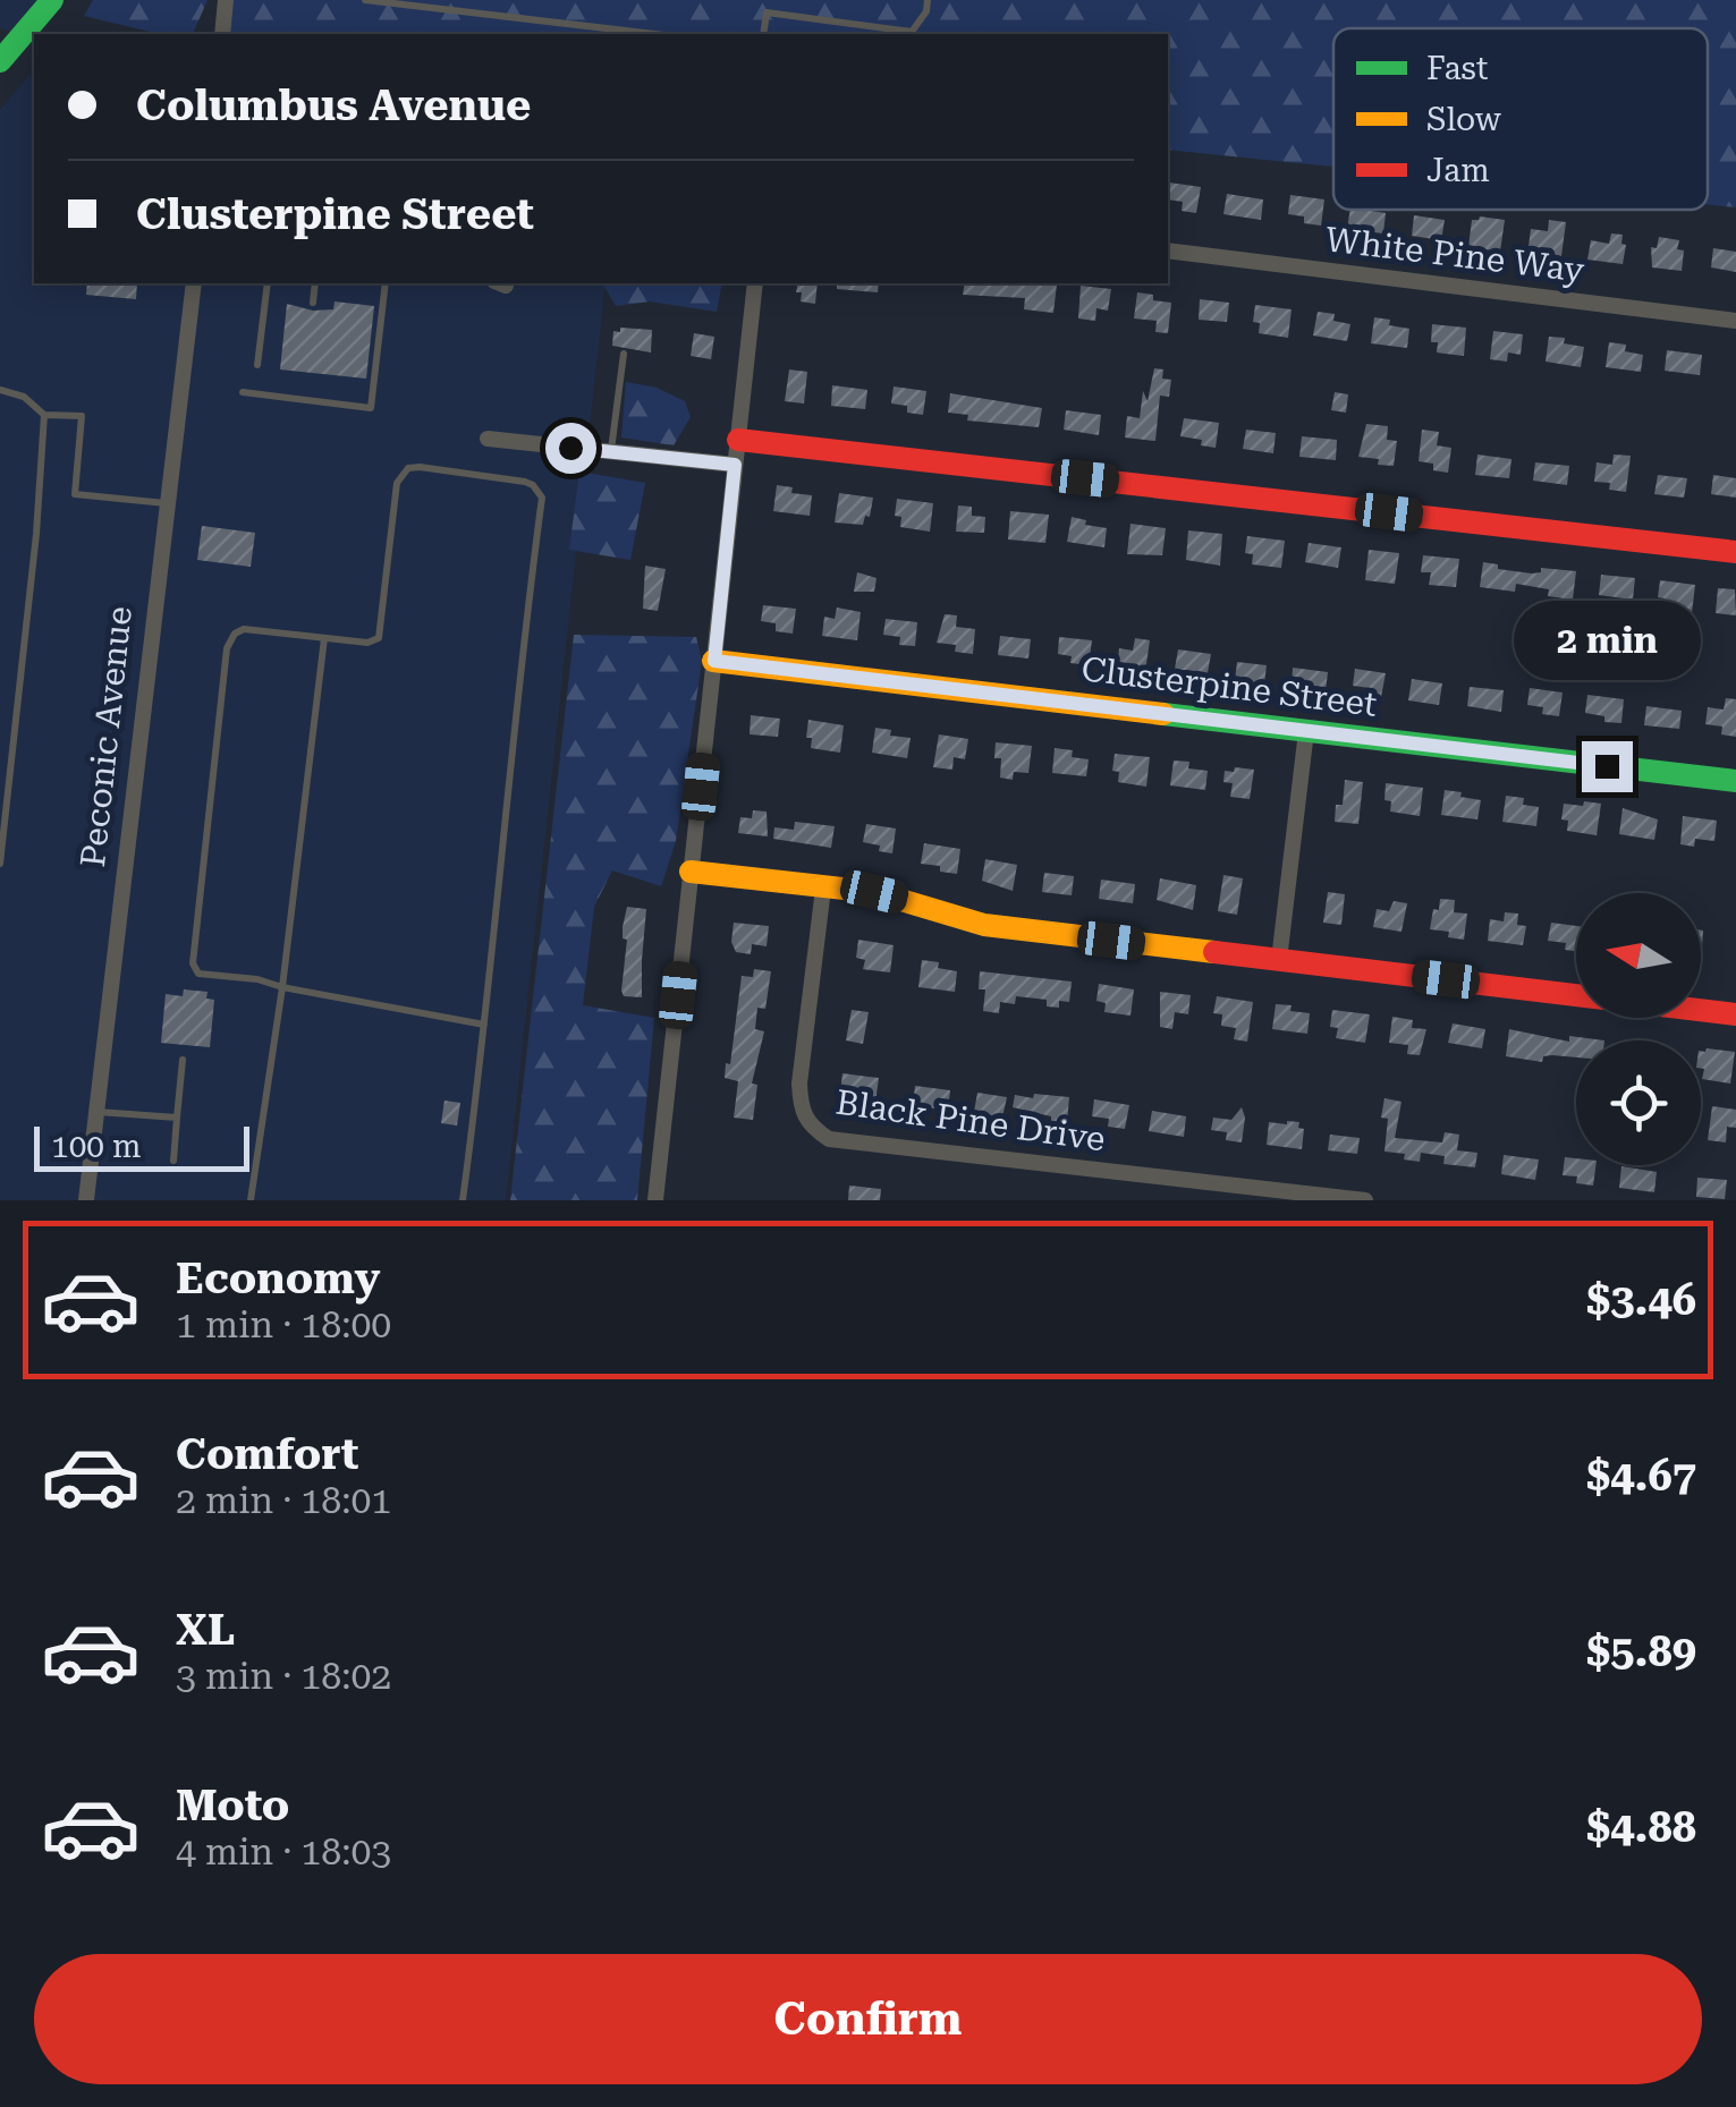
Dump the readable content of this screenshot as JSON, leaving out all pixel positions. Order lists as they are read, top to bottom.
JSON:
{
  "streets": {
    "street": [
      "White Pine Way",
      "Clusterpine Street",
      "Peconic Avenue",
      "Black Pine Drive"
    ]
  },
  "legend": ["Fast", "Slow", "Jam"],
  "scale_bar": "100 m",
  "north": "left",
  "page": {
    "banner": ["Columbus Avenue", "Clusterpine Street"],
    "bubble": "2 min",
    "scale": "100 m",
    "list": [
      {
        "name": "Economy",
        "note": "1 min · 18:00",
        "value": "$3.46"
      },
      {
        "name": "Comfort",
        "note": "2 min · 18:01",
        "value": "$4.67"
      },
      {
        "name": "XL",
        "note": "3 min · 18:02",
        "value": "$5.89"
      },
      {
        "name": "Moto",
        "note": "4 min · 18:03",
        "value": "$4.88"
      }
    ],
    "buttons": "Confirm"
  }
}
